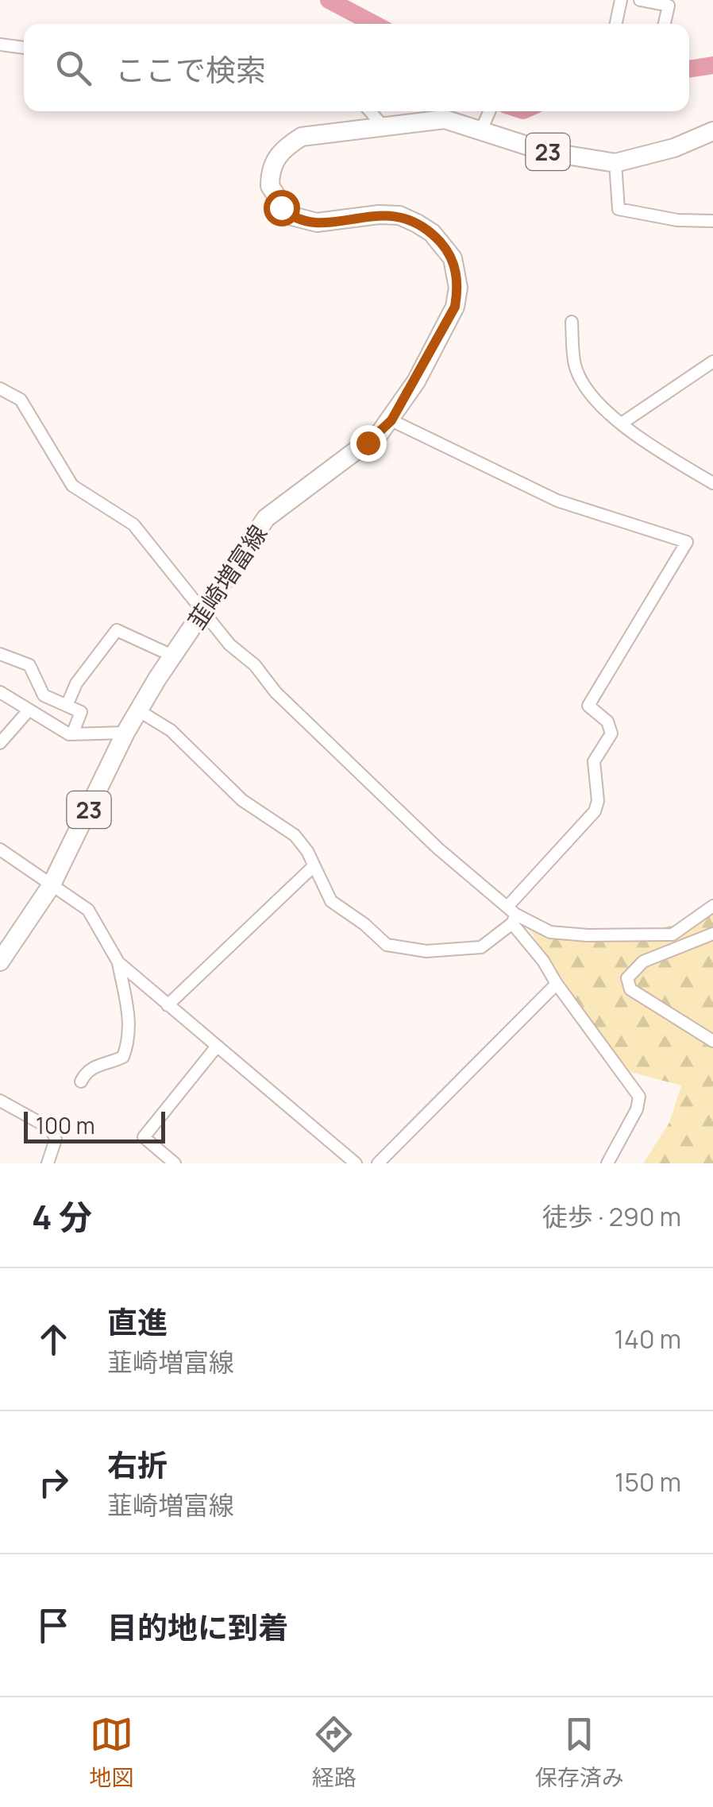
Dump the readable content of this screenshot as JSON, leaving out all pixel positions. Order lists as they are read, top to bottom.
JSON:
{
  "streets": {
    "main road": ["23", "韮崎増富線"]
  },
  "scale_bar": "100 m",
  "page": {
    "search": "ここで検索",
    "scale": "100 m",
    "heading": ["4 分", "徒歩 · 290 m"],
    "list": [
      ["直進", "韮崎増富線", "140 m"],
      ["右折", "韮崎増富線", "150 m"],
      "目的地に到着"
    ],
    "nav": ["地図", "経路", "保存済み"]
  }
}
